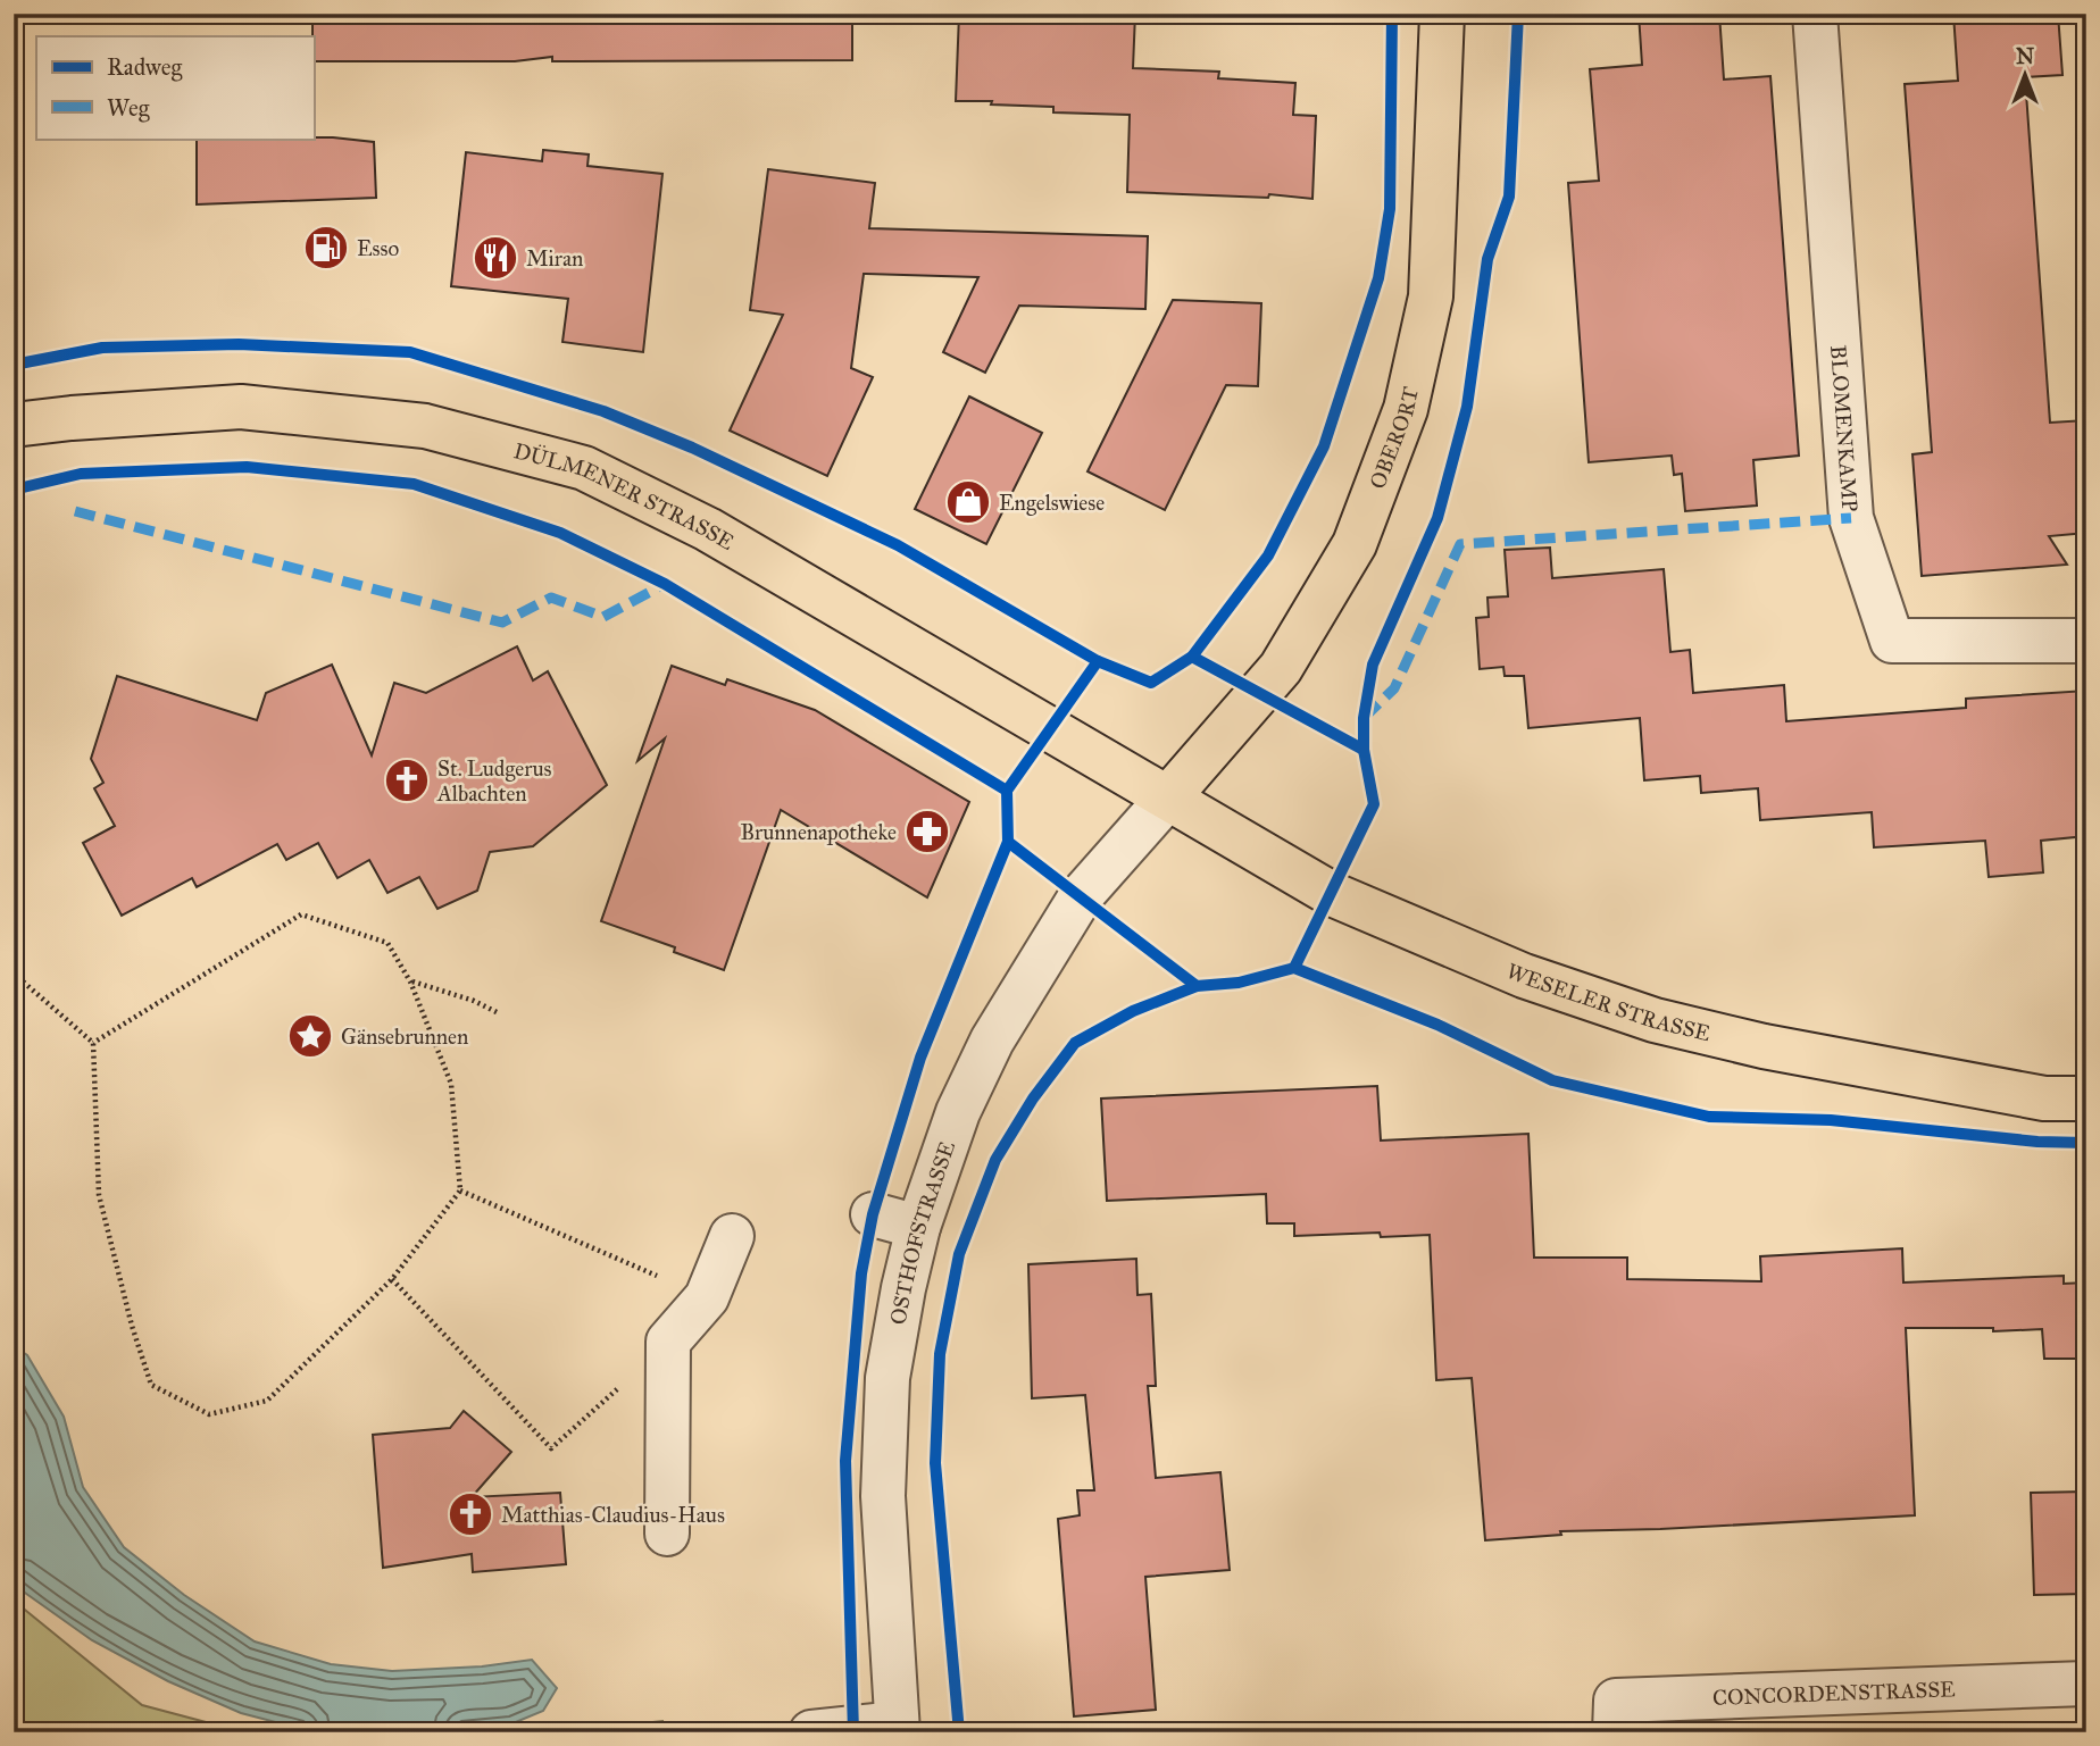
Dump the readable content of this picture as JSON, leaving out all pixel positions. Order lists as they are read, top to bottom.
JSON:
{
  "streets": {
    "main road": ["OBERORT", "DÜLMENER STRASSE", "WESELER STRASSE"],
    "street": ["BLOMENKAMP", "OSTHOFSTRASSE", "CONCORDENSTRASSE"]
  },
  "crossings": [
    ["OBERORT", "DÜLMENER STRASSE"],
    ["OBERORT", "WESELER STRASSE"],
    ["OBERORT", "OSTHOFSTRASSE"],
    ["DÜLMENER STRASSE", "WESELER STRASSE"],
    ["DÜLMENER STRASSE", "OSTHOFSTRASSE"],
    ["WESELER STRASSE", "OSTHOFSTRASSE"]
  ],
  "places": {
    "fuel station": ["Esso"],
    "restaurant": ["Miran"],
    "shop": ["Engelswiese"],
    "church": ["St. Ludgerus Albachten", "Matthias-Claudius-Haus"],
    "pharmacy": ["Brunnenapotheke"],
    "place": ["Gänsebrunnen"]
  },
  "legend": ["Radweg", "Weg"],
  "north": "top"
}
